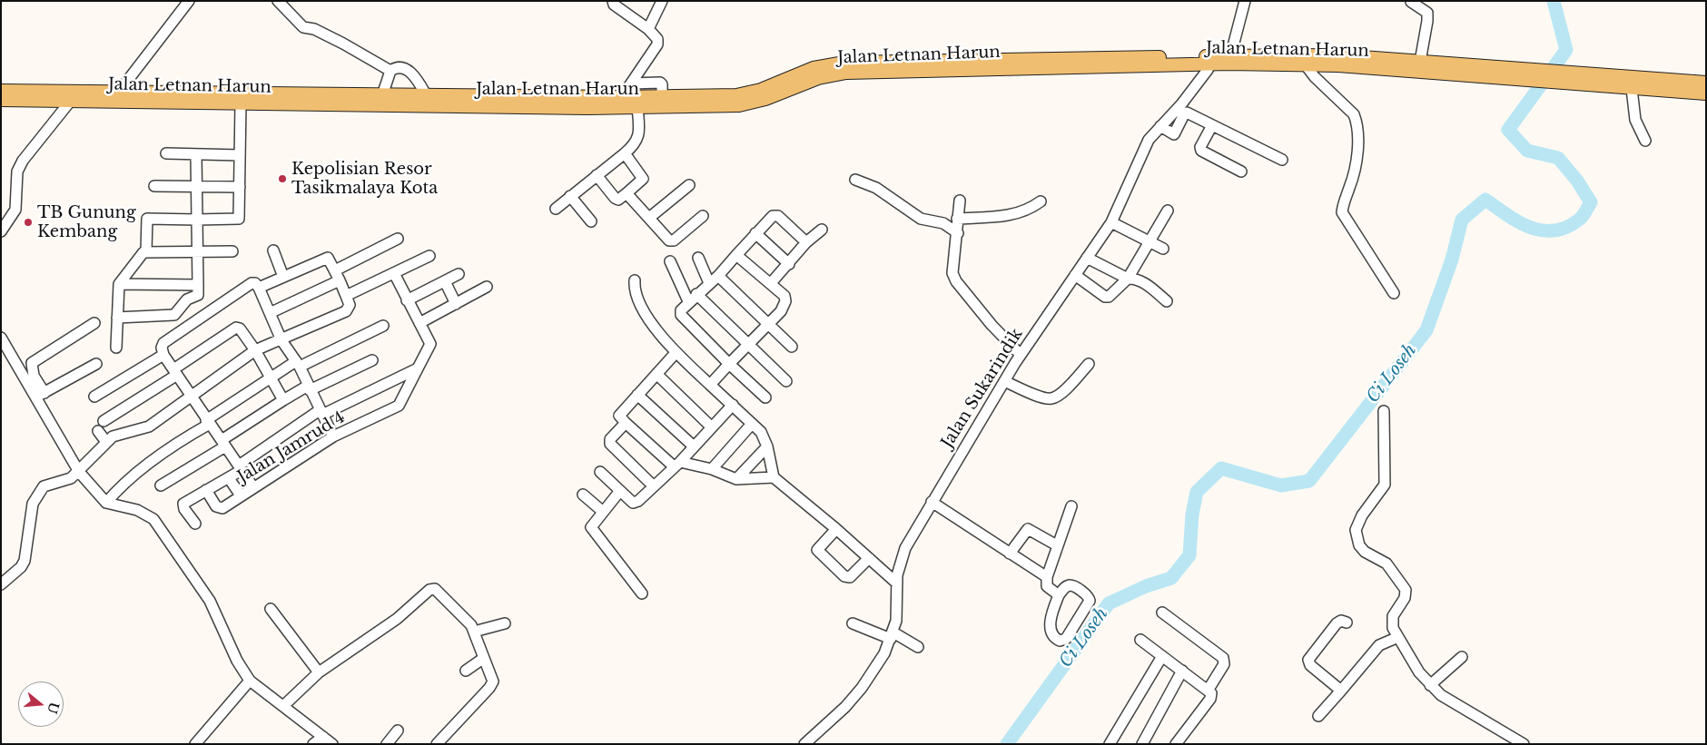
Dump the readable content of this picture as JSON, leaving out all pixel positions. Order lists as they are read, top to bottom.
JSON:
{
  "streets": {
    "main road": ["Jalan Letnan Harun"],
    "street": ["Jalan Sukarindik", "Jalan Jamrud 4"]
  },
  "crossings": [
    ["Jalan Letnan Harun", "Jalan Sukarindik"]
  ],
  "water": ["Ci Loseh"],
  "places": ["Kepolisian Resor Tasikmalaya Kota", "TB Gunung Kembang"],
  "north": "right"
}
